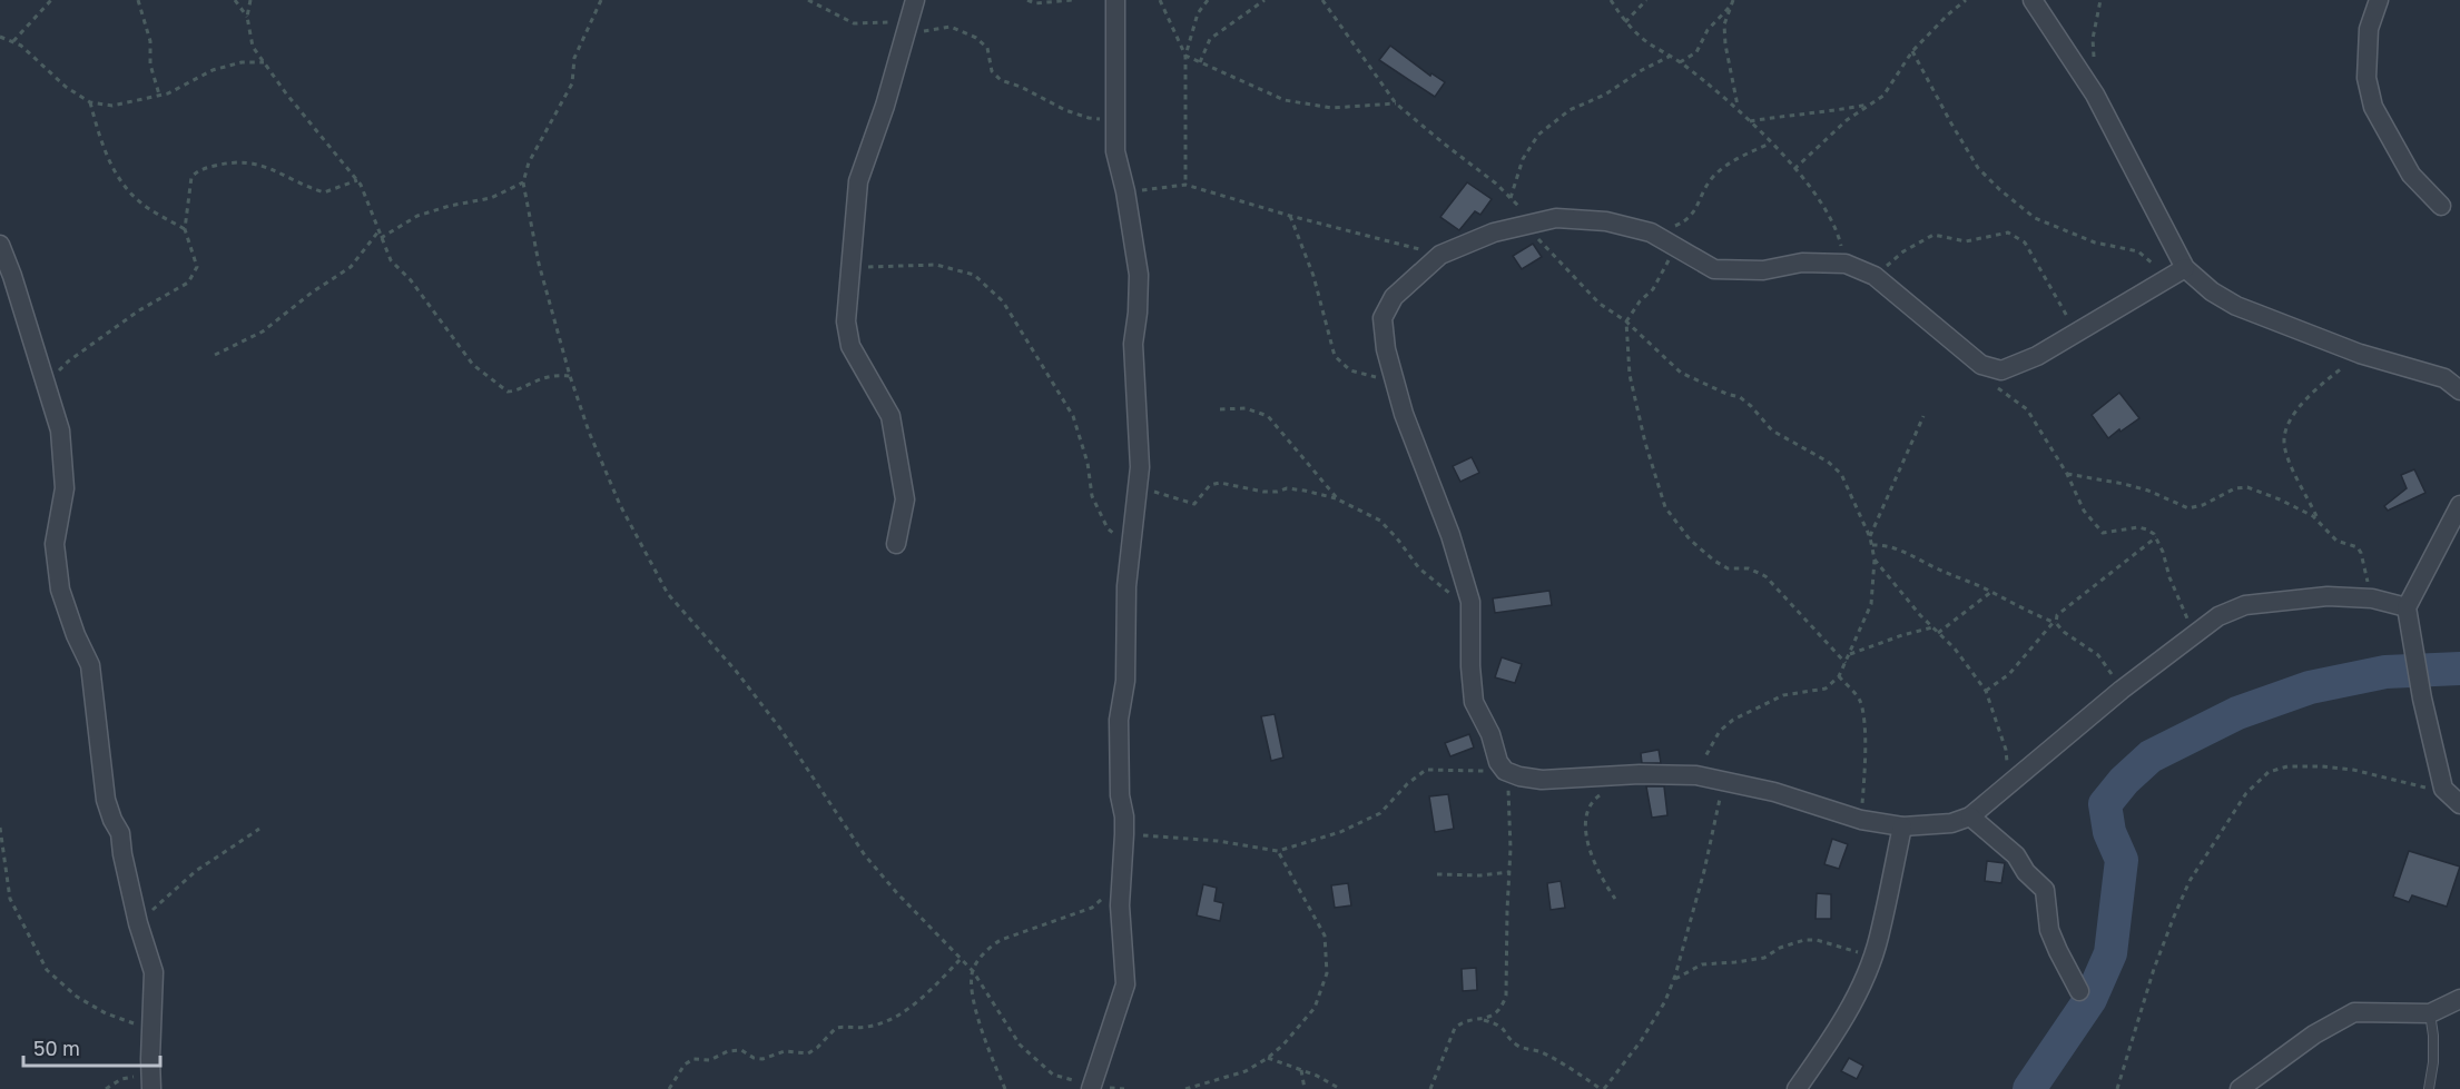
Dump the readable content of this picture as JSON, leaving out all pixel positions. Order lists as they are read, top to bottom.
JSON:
{
  "scale_bar": "50 m"
}
